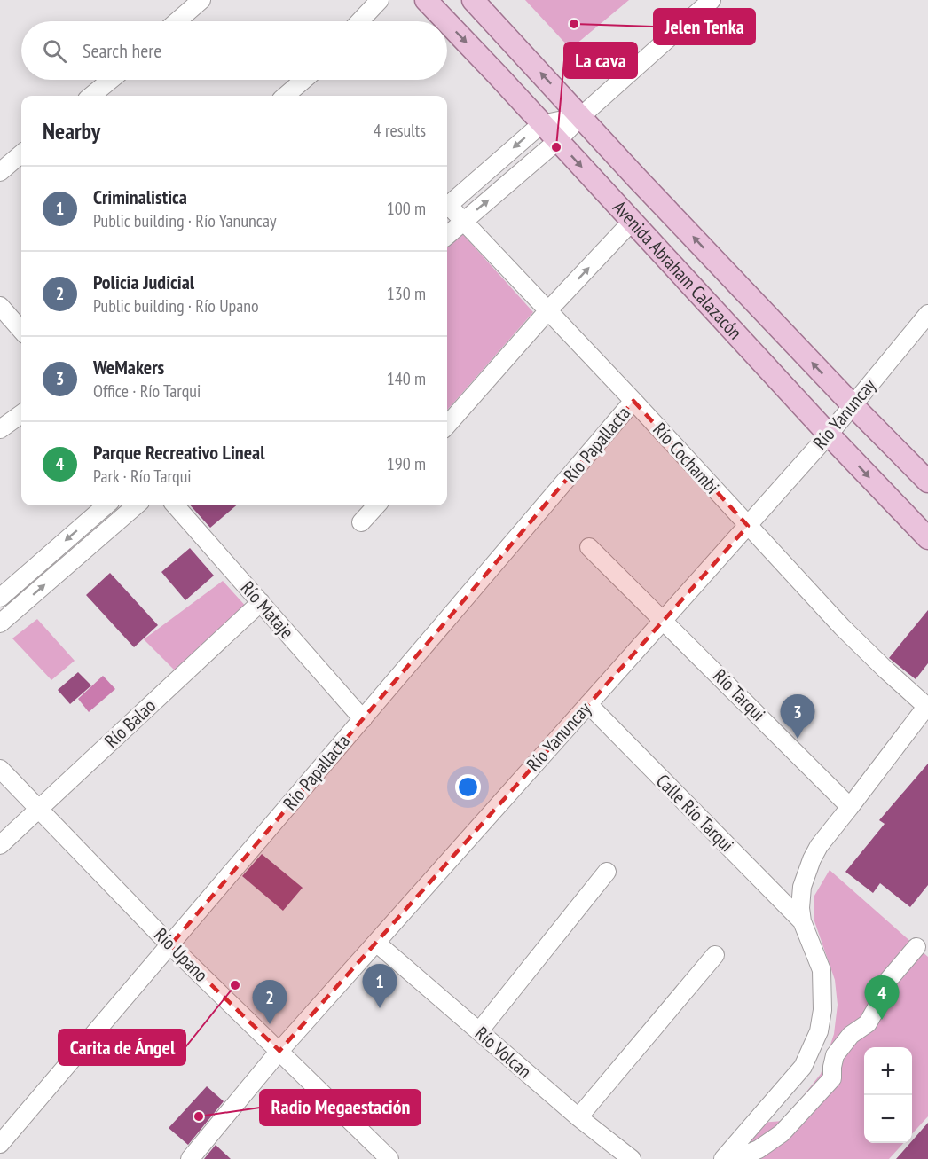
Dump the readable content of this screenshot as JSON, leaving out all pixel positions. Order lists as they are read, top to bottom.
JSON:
{
  "streets": {
    "main road": ["Avenida Abraham Calazacón"],
    "street": [
      "Río Yanuncay",
      "Río Papallacta",
      "Río Cochambi",
      "Río Mataje",
      "Río Tarqui",
      "Río Balao",
      "Calle Río Tarqui",
      "Río Upano",
      "Río Volcan"
    ]
  },
  "crossings": [
    ["Avenida Abraham Calazacón", "Río Yanuncay"],
    ["Río Yanuncay", "Río Cochambi"],
    ["Río Yanuncay", "Río Tarqui"],
    ["Río Yanuncay", "Calle Río Tarqui"],
    ["Río Yanuncay", "Río Upano"],
    ["Río Yanuncay", "Río Volcan"],
    ["Río Papallacta", "Río Cochambi"],
    ["Río Papallacta", "Río Mataje"],
    ["Río Papallacta", "Río Upano"],
    ["Río Mataje", "Río Balao"],
    ["Río Balao", "Río Upano"]
  ],
  "places": [
    "Jelen Tenka",
    "La cava",
    "Carita de Ángel",
    "Radio Megaestación"
  ],
  "page": {
    "search": "Search here",
    "heading": ["Nearby", "4 results"],
    "list": [
      {
        "mark": "1",
        "name": "Criminalistica",
        "note": "Public building · Río Yanuncay",
        "value": "100 m"
      },
      {
        "mark": "2",
        "name": "Policia Judicial",
        "note": "Public building · Río Upano",
        "value": "130 m"
      },
      {
        "mark": "3",
        "name": "WeMakers",
        "note": "Office · Río Tarqui",
        "value": "140 m"
      },
      {
        "mark": "4",
        "name": "Parque Recreativo Lineal",
        "note": "Park · Río Tarqui",
        "value": "190 m"
      }
    ],
    "pins": [
      "3",
      "1",
      "4",
      "2"
    ],
    "map_buttons": ["+", "−"]
  }
}
